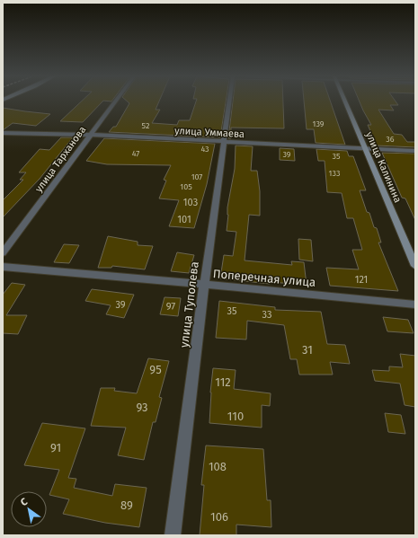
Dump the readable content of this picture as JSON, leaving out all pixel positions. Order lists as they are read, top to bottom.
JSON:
{
  "streets": {
    "street": [
      "улица Уммаева",
      "улица Тарханова",
      "улица Калинина",
      "Поперечная улица",
      "улица Туполева"
    ]
  },
  "crossings": [
    ["улица Уммаева", "улица Тарханова"],
    ["улица Уммаева", "улица Калинина"],
    ["улица Уммаева", "улица Туполева"],
    ["Поперечная улица", "улица Туполева"]
  ],
  "house_numbers": [
    "139",
    "52",
    "36",
    "43",
    "47",
    "39",
    "35",
    "133",
    "107",
    "105",
    "103",
    "101",
    "121",
    "39",
    "97",
    "35",
    "33",
    "31",
    "95",
    "112",
    "93",
    "110",
    "91",
    "108",
    "89",
    "106"
  ],
  "north": "top left"
}
